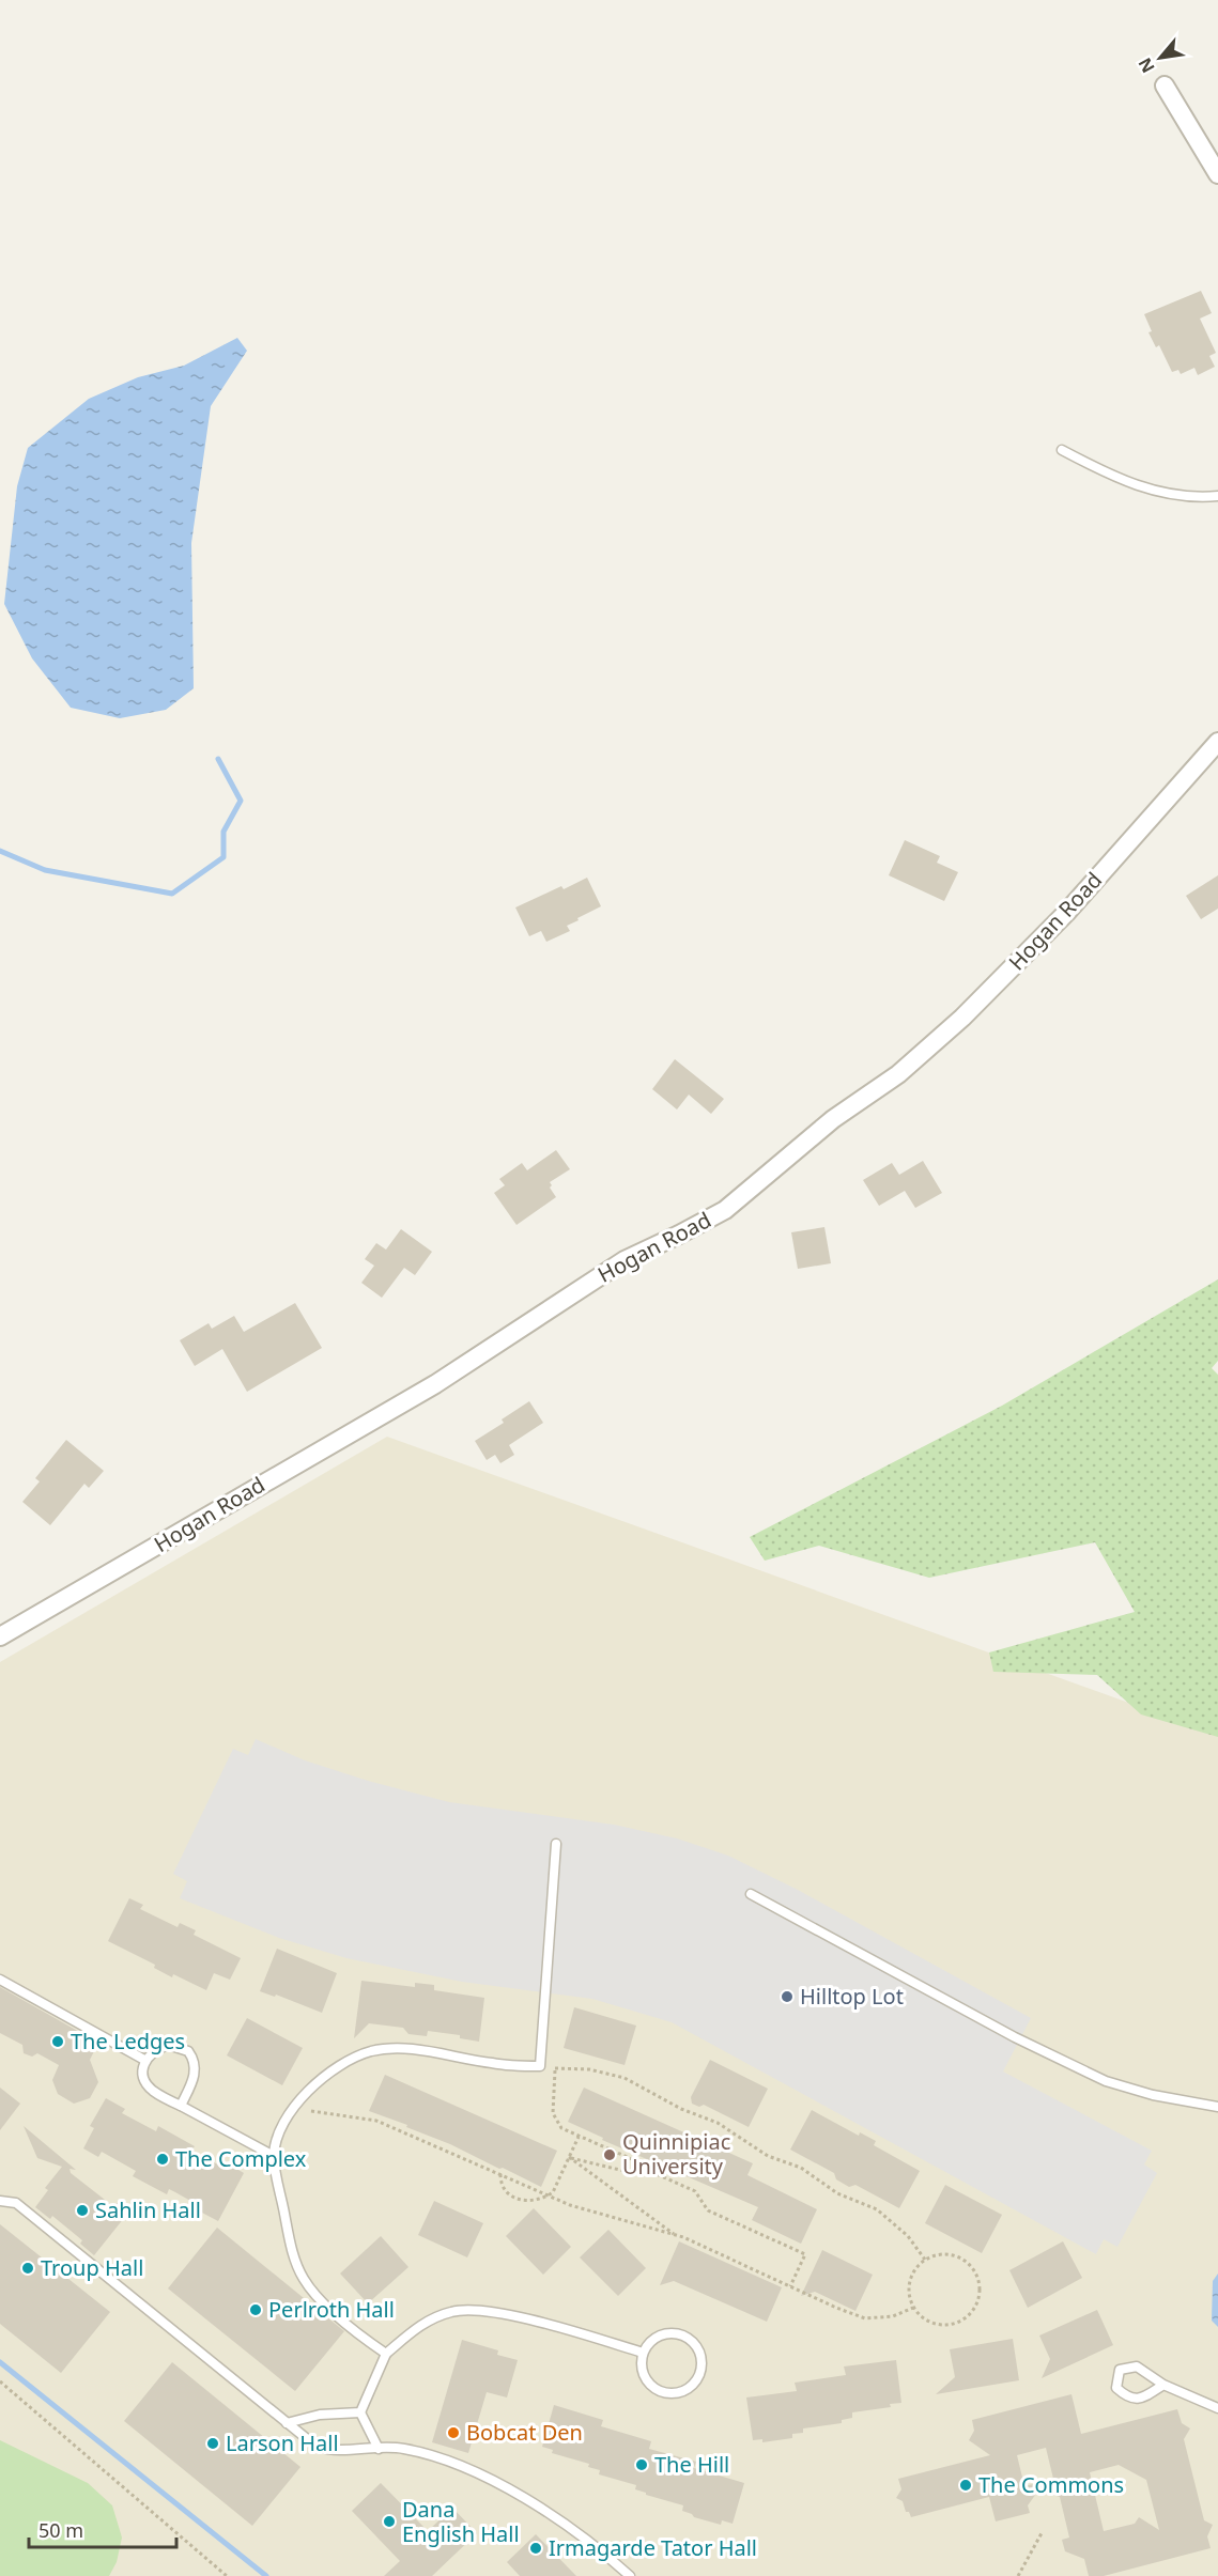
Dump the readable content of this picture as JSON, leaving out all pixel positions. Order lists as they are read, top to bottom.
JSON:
{
  "streets": {
    "street": ["Hogan Road"]
  },
  "places": [
    "Hilltop Lot",
    "The Ledges",
    "Quinnipiac University",
    "The Complex",
    "Sahlin Hall",
    "Troup Hall",
    "Perlroth Hall",
    "Bobcat Den",
    "Larson Hall",
    "The Hill",
    "The Commons",
    "Dana English Hall",
    "Irmagarde Tator Hall"
  ],
  "scale_bar": "50 m",
  "north": "bottom left"
}
